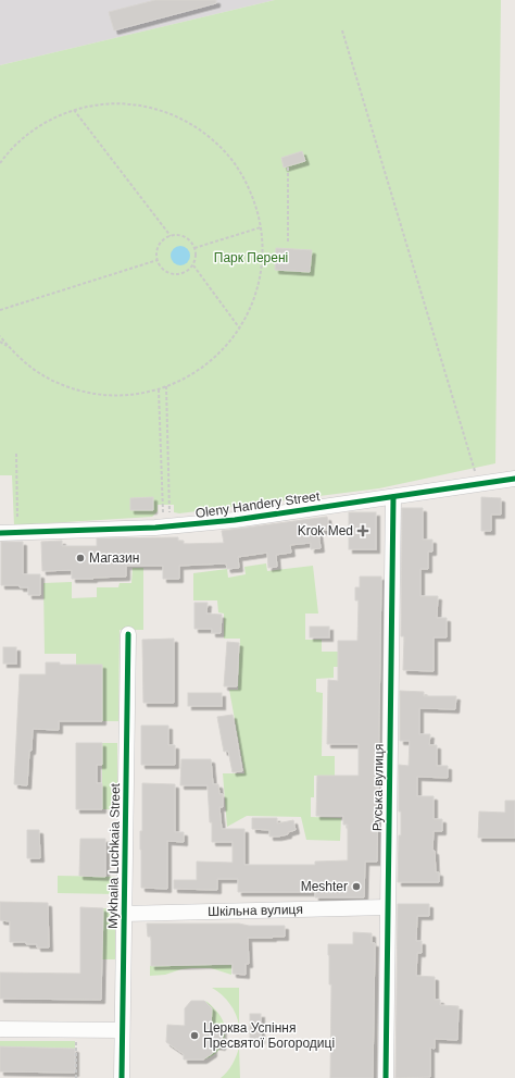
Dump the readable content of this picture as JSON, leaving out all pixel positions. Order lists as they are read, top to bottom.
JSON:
{
  "streets": {
    "street": [
      "Oleny Handery Street",
      "Руська вулиця",
      "Mykhaila Luchkaia Street",
      "Шкільна вулиця"
    ]
  },
  "crossings": [
    ["Oleny Handery Street", "Руська вулиця"],
    ["Руська вулиця", "Шкільна вулиця"],
    ["Mykhaila Luchkaia Street", "Шкільна вулиця"]
  ],
  "parks": ["Парк Перені"],
  "places": {
    "health": ["Krok Med"],
    "other": ["Магазин", "Meshter", "Церква Успіння Пресвятої Богородиці"]
  }
}
